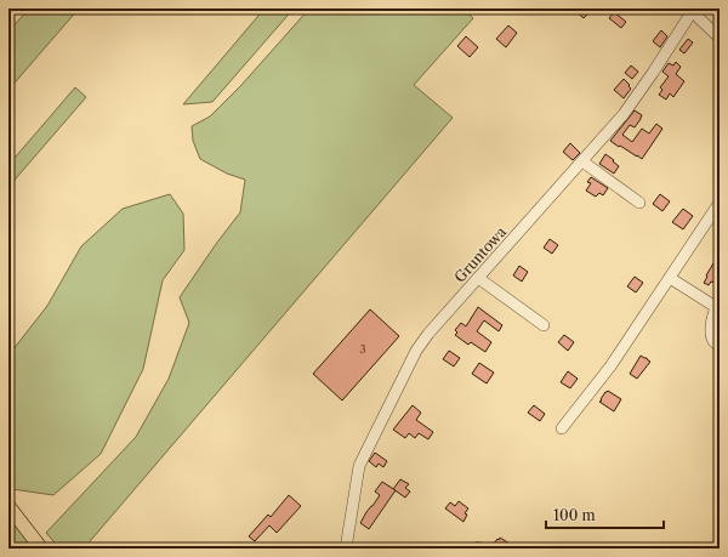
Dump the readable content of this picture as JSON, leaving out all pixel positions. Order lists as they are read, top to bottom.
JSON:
{
  "streets": {
    "street": ["Gruntowa"]
  },
  "house_numbers": ["3"],
  "scale_bar": "100 m"
}
